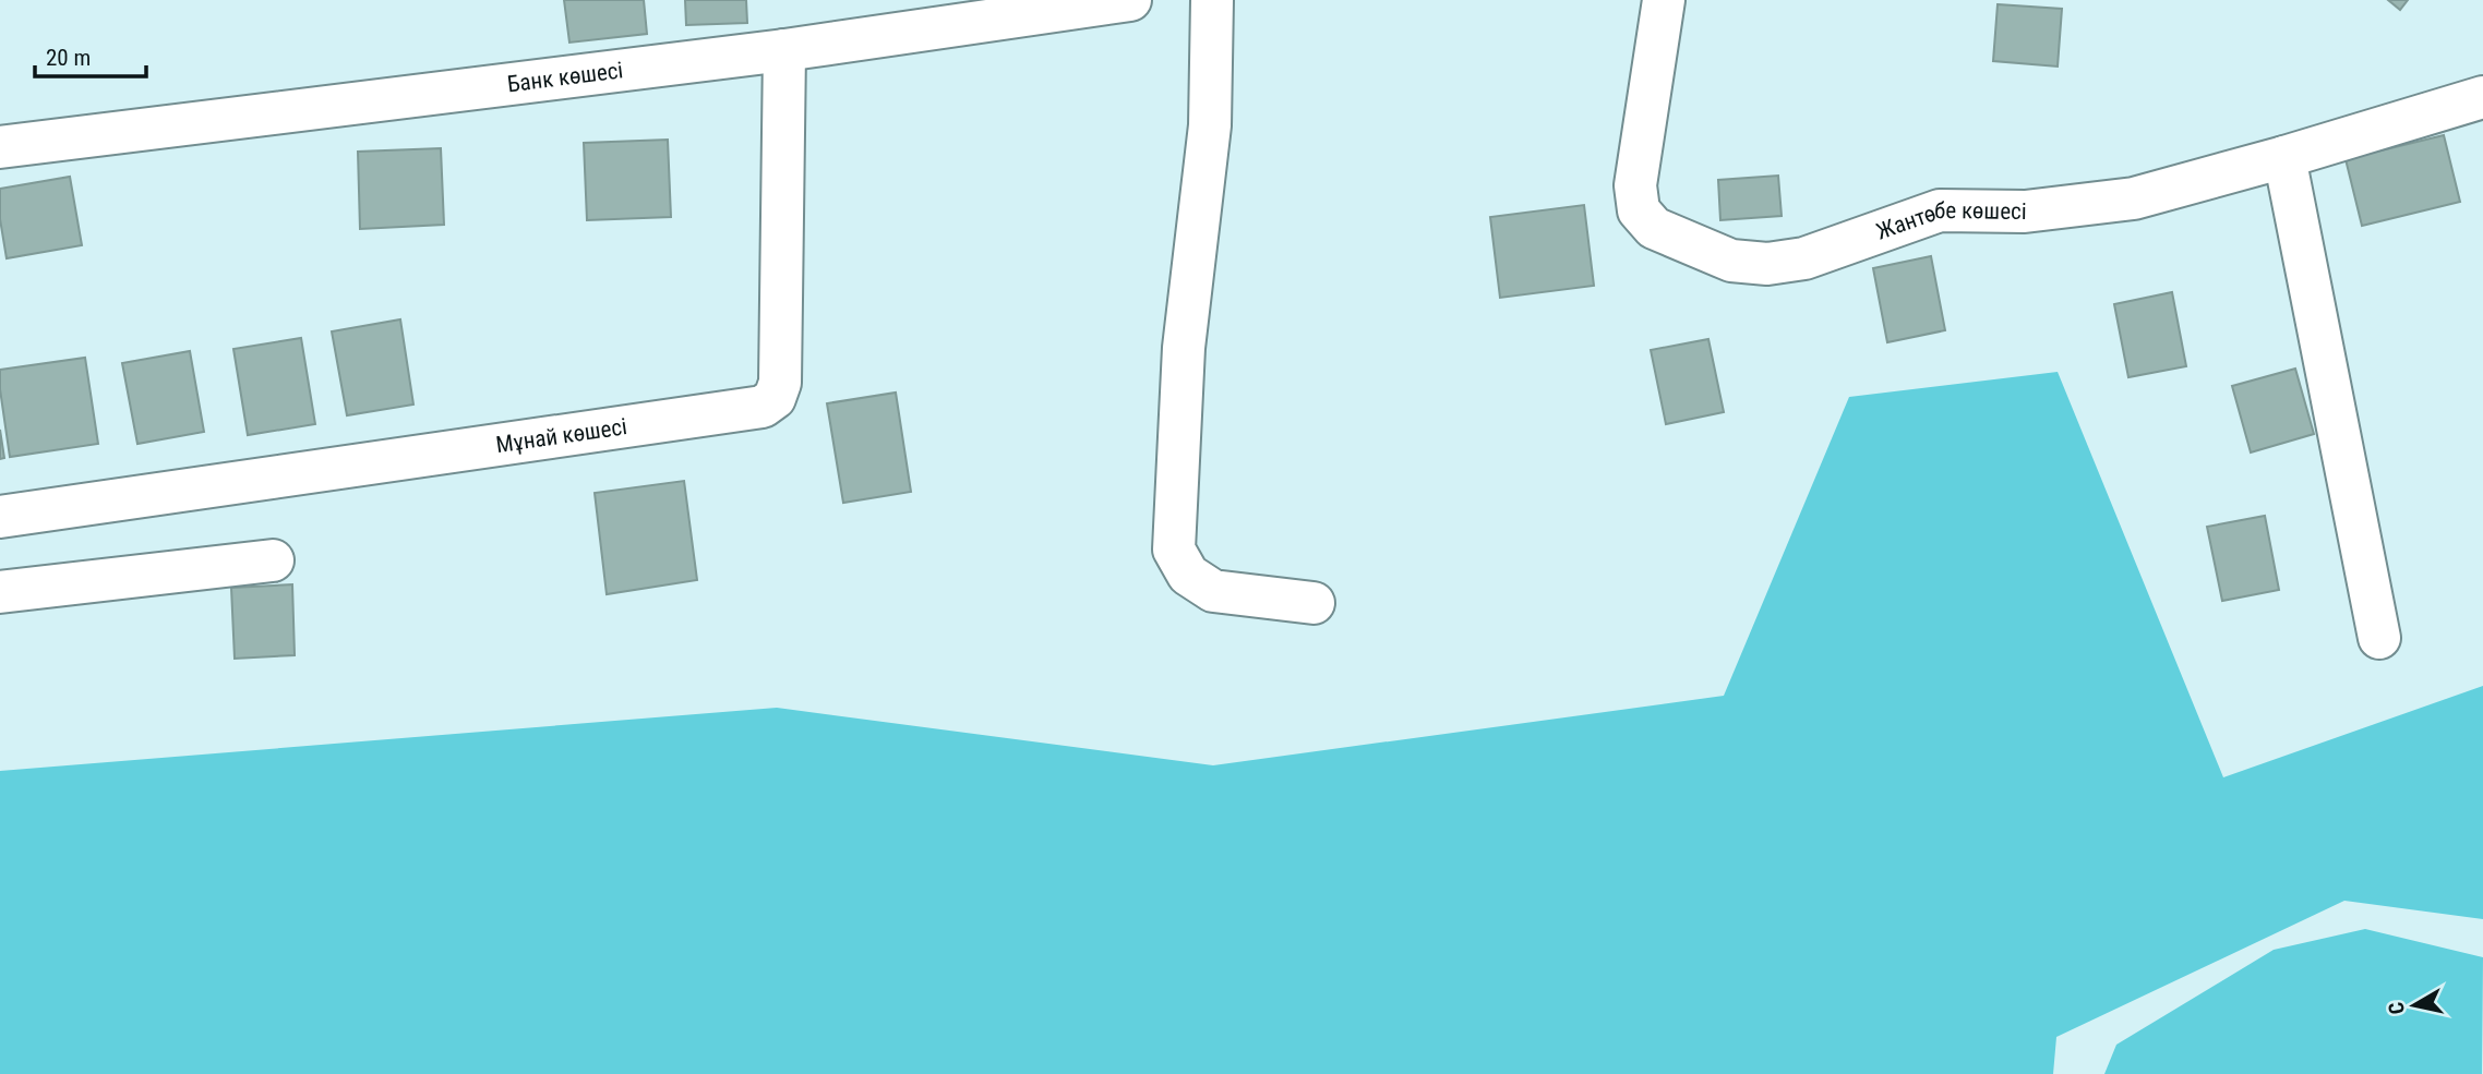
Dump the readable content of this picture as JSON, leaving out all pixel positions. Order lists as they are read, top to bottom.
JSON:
{
  "streets": {
    "street": ["Банк көшесі", "Жантөбе көшесі", "Мұнай көшесі"]
  },
  "crossings": [
    ["Банк көшесі", "Мұнай көшесі"]
  ],
  "scale_bar": "20 m",
  "north": "left"
}
